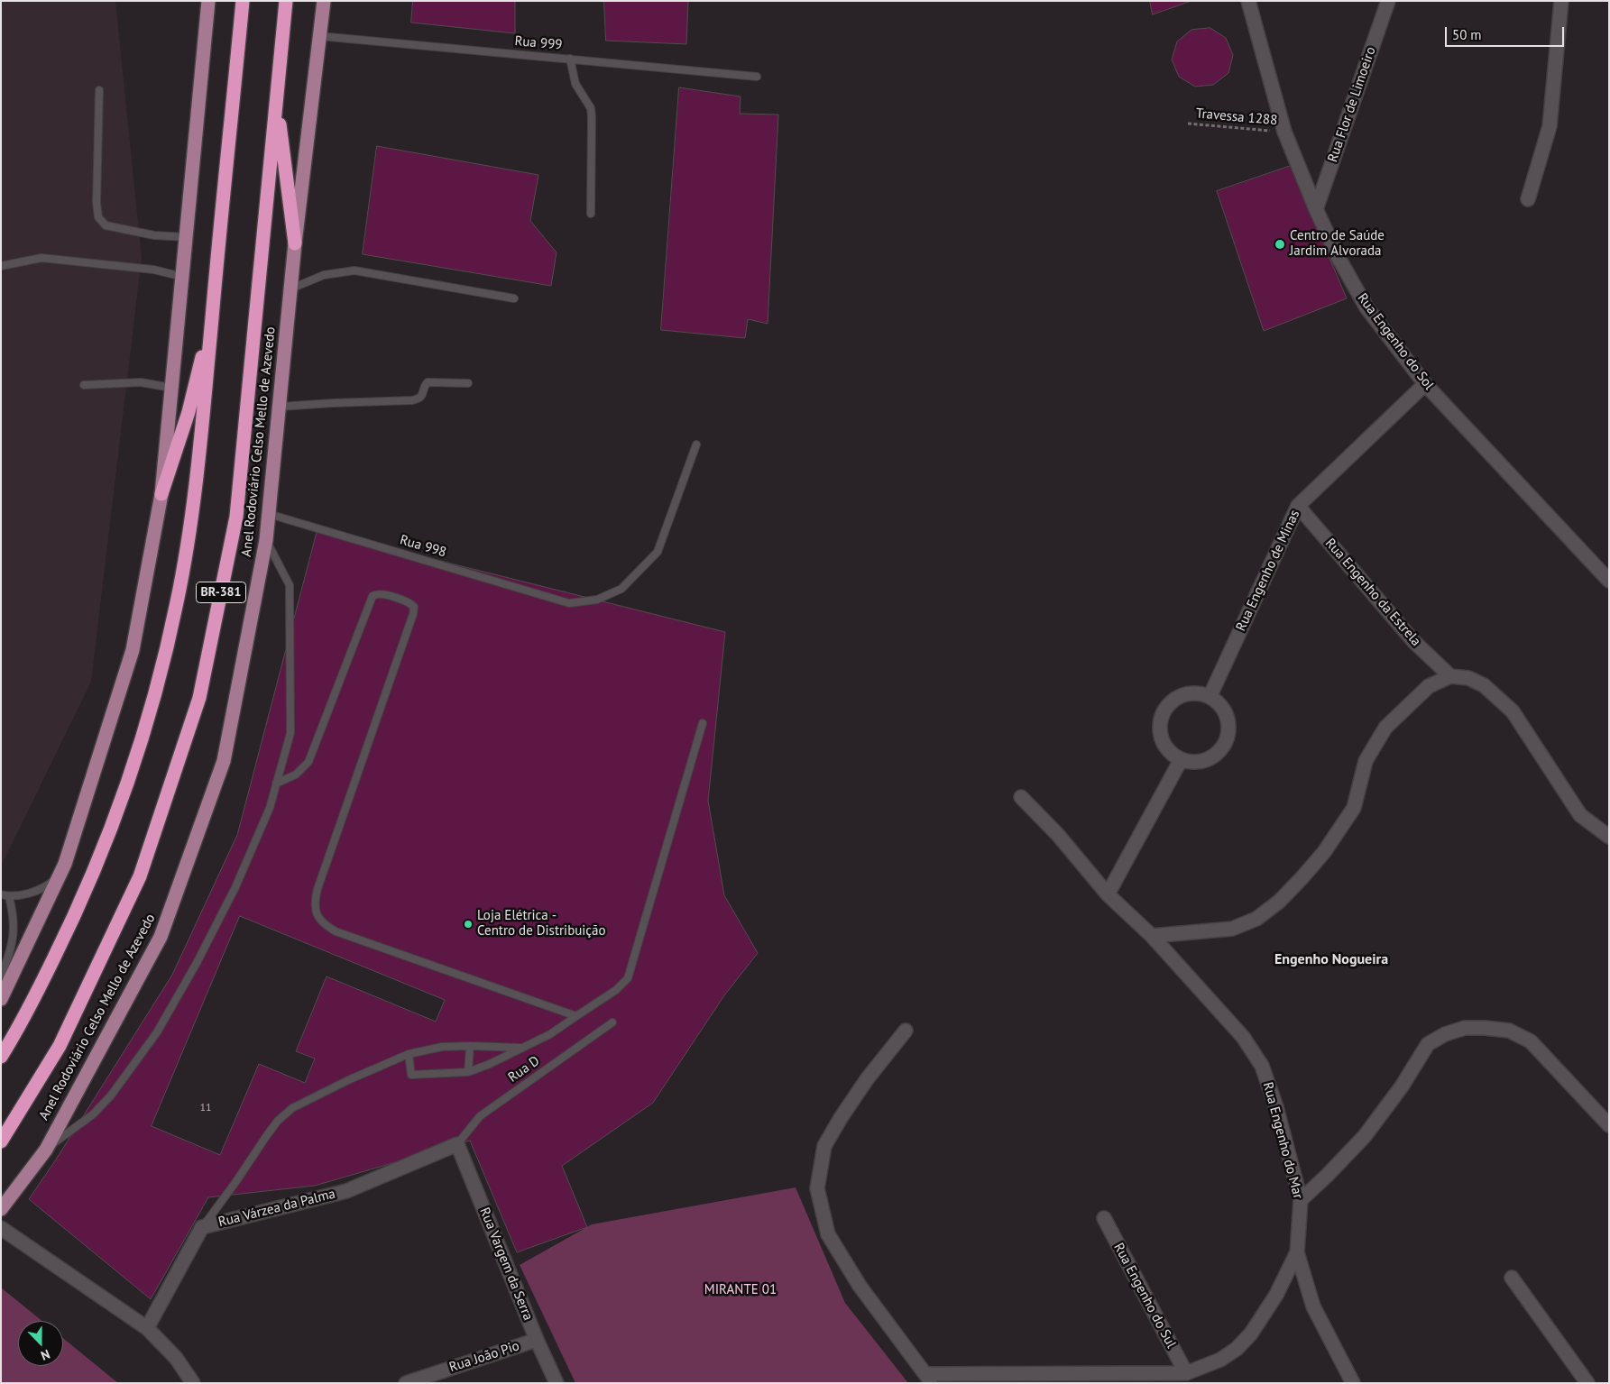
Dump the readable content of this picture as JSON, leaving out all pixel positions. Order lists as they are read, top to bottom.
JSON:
{
  "streets": {
    "highway": ["Anel Rodoviário Celso Mello de Azevedo", "BR-381"],
    "street": [
      "Rua Flor de Limoeiro",
      "Rua Engenho do Sol",
      "Rua Engenho de Minas",
      "Rua Engenho da Estrela",
      "Rua Engenho do Mar",
      "Rua Várzea da Palma",
      "Rua Vargem da Serra",
      "Rua Engenho do Sul",
      "Rua João Pio"
    ],
    "lane": ["Rua 999", "Rua 998", "Rua D"],
    "path": ["Travessa 1288"]
  },
  "crossings": [
    ["Rua 999", "Anel Rodoviário Celso Mello de Azevedo"],
    ["Rua Flor de Limoeiro", "Rua Engenho do Sol"],
    ["Travessa 1288", "Rua Engenho do Sol"],
    ["Rua Engenho do Sol", "Rua Engenho de Minas"],
    ["Anel Rodoviário Celso Mello de Azevedo", "Rua 998"],
    ["Rua Engenho de Minas", "Rua Engenho da Estrela"],
    ["Rua D", "Rua Várzea da Palma"],
    ["Rua D", "Rua Vargem da Serra"],
    ["Rua Engenho do Mar", "Rua Engenho do Sul"],
    ["Rua Várzea da Palma", "Rua Vargem da Serra"],
    ["Rua Vargem da Serra", "Rua João Pio"]
  ],
  "districts": ["Engenho Nogueira"],
  "parks": ["MIRANTE 01"],
  "places": ["Centro de Saúde Jardim Alvorada", "Loja Elétrica - Centro de Distribuição"],
  "house_numbers": ["11"],
  "scale_bar": "50 m",
  "north": "bottom"
}
